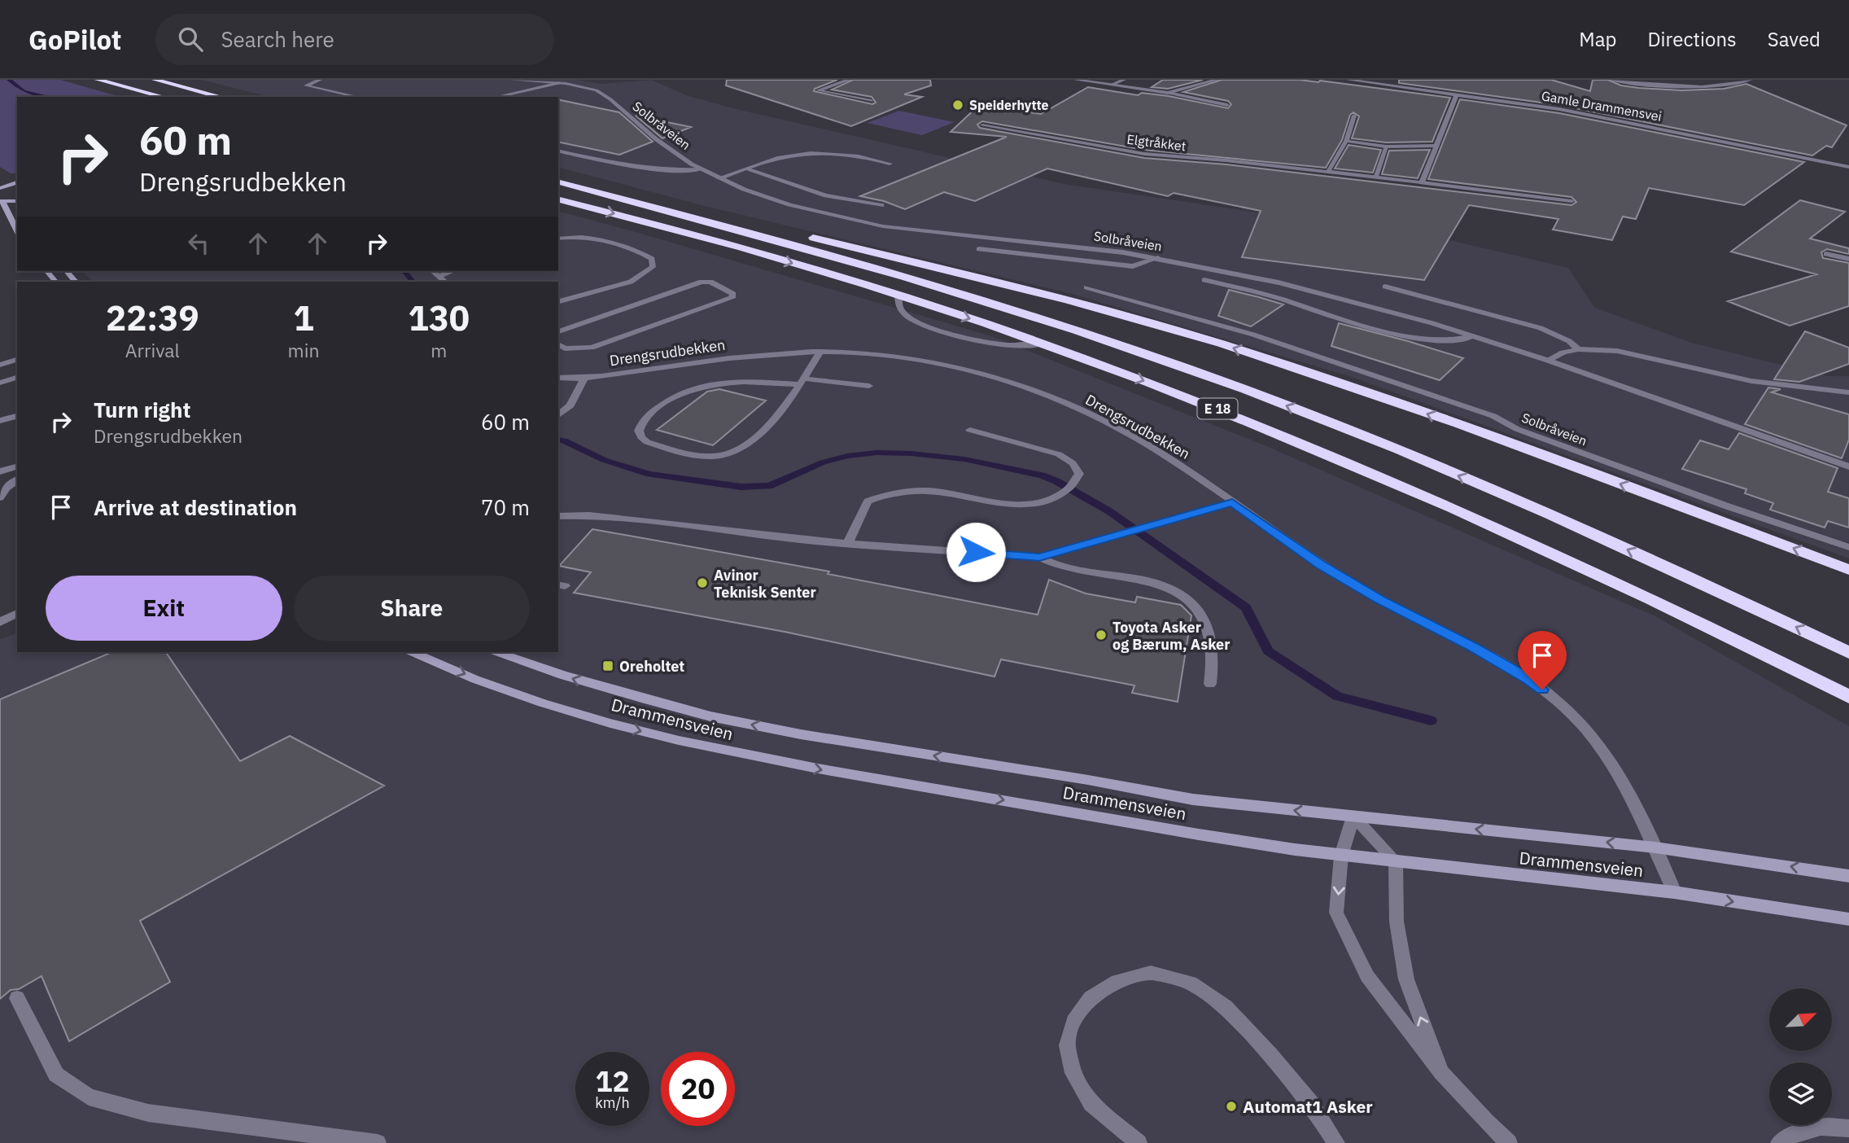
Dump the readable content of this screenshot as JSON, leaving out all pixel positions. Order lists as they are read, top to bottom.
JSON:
{
  "streets": {
    "highway": ["E 18"],
    "main road": ["Drammensveien"],
    "street": [
      "Gamle Drammensvei",
      "Solbråveien",
      "Elgtråkket",
      "Drengsrudbekken"
    ]
  },
  "crossings": [
    ["Drengsrudbekken", "Drammensveien"]
  ],
  "places": {
    "other": [
      "Speiderhytte",
      "Avinor Teknisk Senter",
      "Toyota Asker og Bærum, Asker",
      "Automat1 Asker"
    ],
    "transit": ["Oreholtet"]
  },
  "north": "top right",
  "page": {
    "header": "GoPilot",
    "search": "Search here",
    "nav": ["Map", "Directions", "Saved"],
    "turn": ["60 m", "Drengsrudbekken"],
    "eta": [
      "22:39",
      "Arrival",
      "1",
      "min",
      "130",
      "m"
    ],
    "list": [
      {
        "name": "Turn right",
        "note": "Drengsrudbekken",
        "value": "60 m"
      },
      {
        "name": "Arrive at destination",
        "value": "70 m"
      }
    ],
    "buttons": ["Exit", "Share"],
    "speed": "12 km/h",
    "limit": "20"
  }
}
